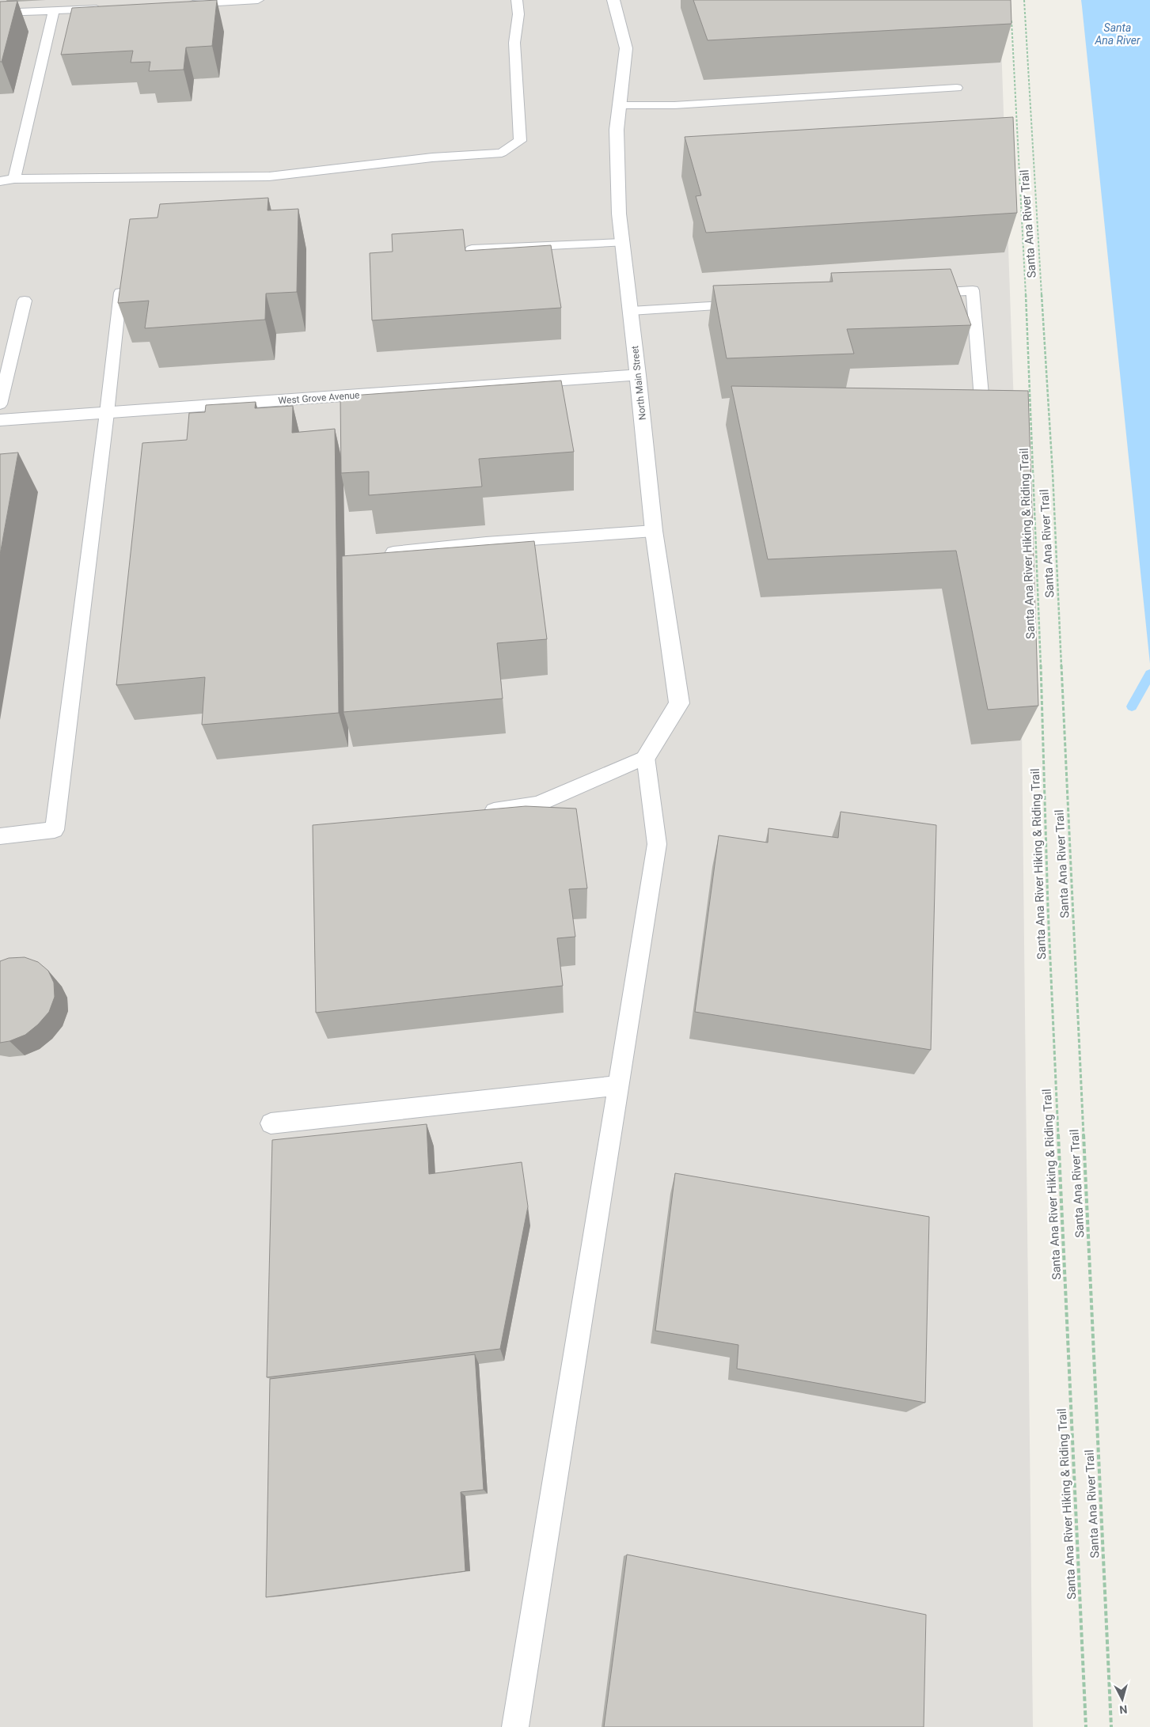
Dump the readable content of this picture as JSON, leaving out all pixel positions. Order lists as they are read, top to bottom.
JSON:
{
  "streets": {
    "street": ["North Main Street", "West Grove Avenue"],
    "path": ["Santa Ana River Trail", "Santa Ana River Hiking & Riding Trail"]
  },
  "crossings": [
    ["North Main Street", "West Grove Avenue"]
  ],
  "water": ["Santa Ana River"],
  "north": "bottom"
}
